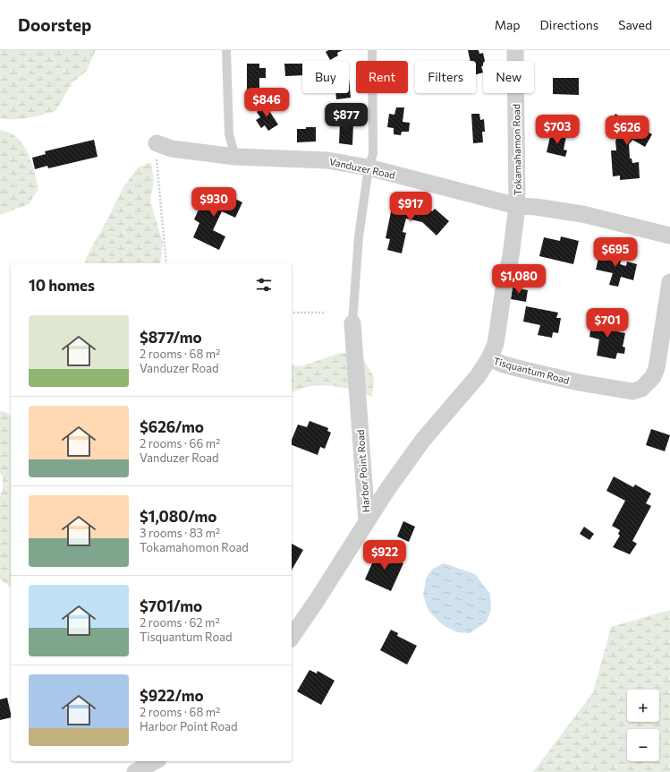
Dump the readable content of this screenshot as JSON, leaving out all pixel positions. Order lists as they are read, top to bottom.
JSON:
{
  "streets": {
    "street": [
      "Tokamahamon Road",
      "Vanduzer Road",
      "Tisquantum Road",
      "Harbor Point Road"
    ]
  },
  "crossings": [
    ["Tokamahamon Road", "Vanduzer Road"],
    ["Tokamahamon Road", "Tisquantum Road"],
    ["Tisquantum Road", "Harbor Point Road"]
  ],
  "page": {
    "header": "Doorstep",
    "nav": ["Map", "Directions", "Saved"],
    "chip": [
      "Buy",
      "Rent",
      "Filters",
      "New"
    ],
    "price": [
      "$846",
      "$877",
      "$703",
      "$626",
      "$930",
      "$917",
      "$695",
      "$1,080",
      "$701",
      "$922"
    ],
    "heading": "10 homes",
    "list": [
      {
        "name": "$877/mo",
        "note": "2 rooms · 68 m² · Vanduzer Road"
      },
      {
        "name": "$626/mo",
        "note": "2 rooms · 66 m² · Vanduzer Road"
      },
      {
        "name": "$1,080/mo",
        "note": "3 rooms · 83 m² · Tokamahomon Road"
      },
      {
        "name": "$701/mo",
        "note": "2 rooms · 62 m² · Tisquantum Road"
      },
      {
        "name": "$922/mo",
        "note": "2 rooms · 68 m² · Harbor Point Road"
      }
    ],
    "map_buttons": ["+", "−"]
  }
}
